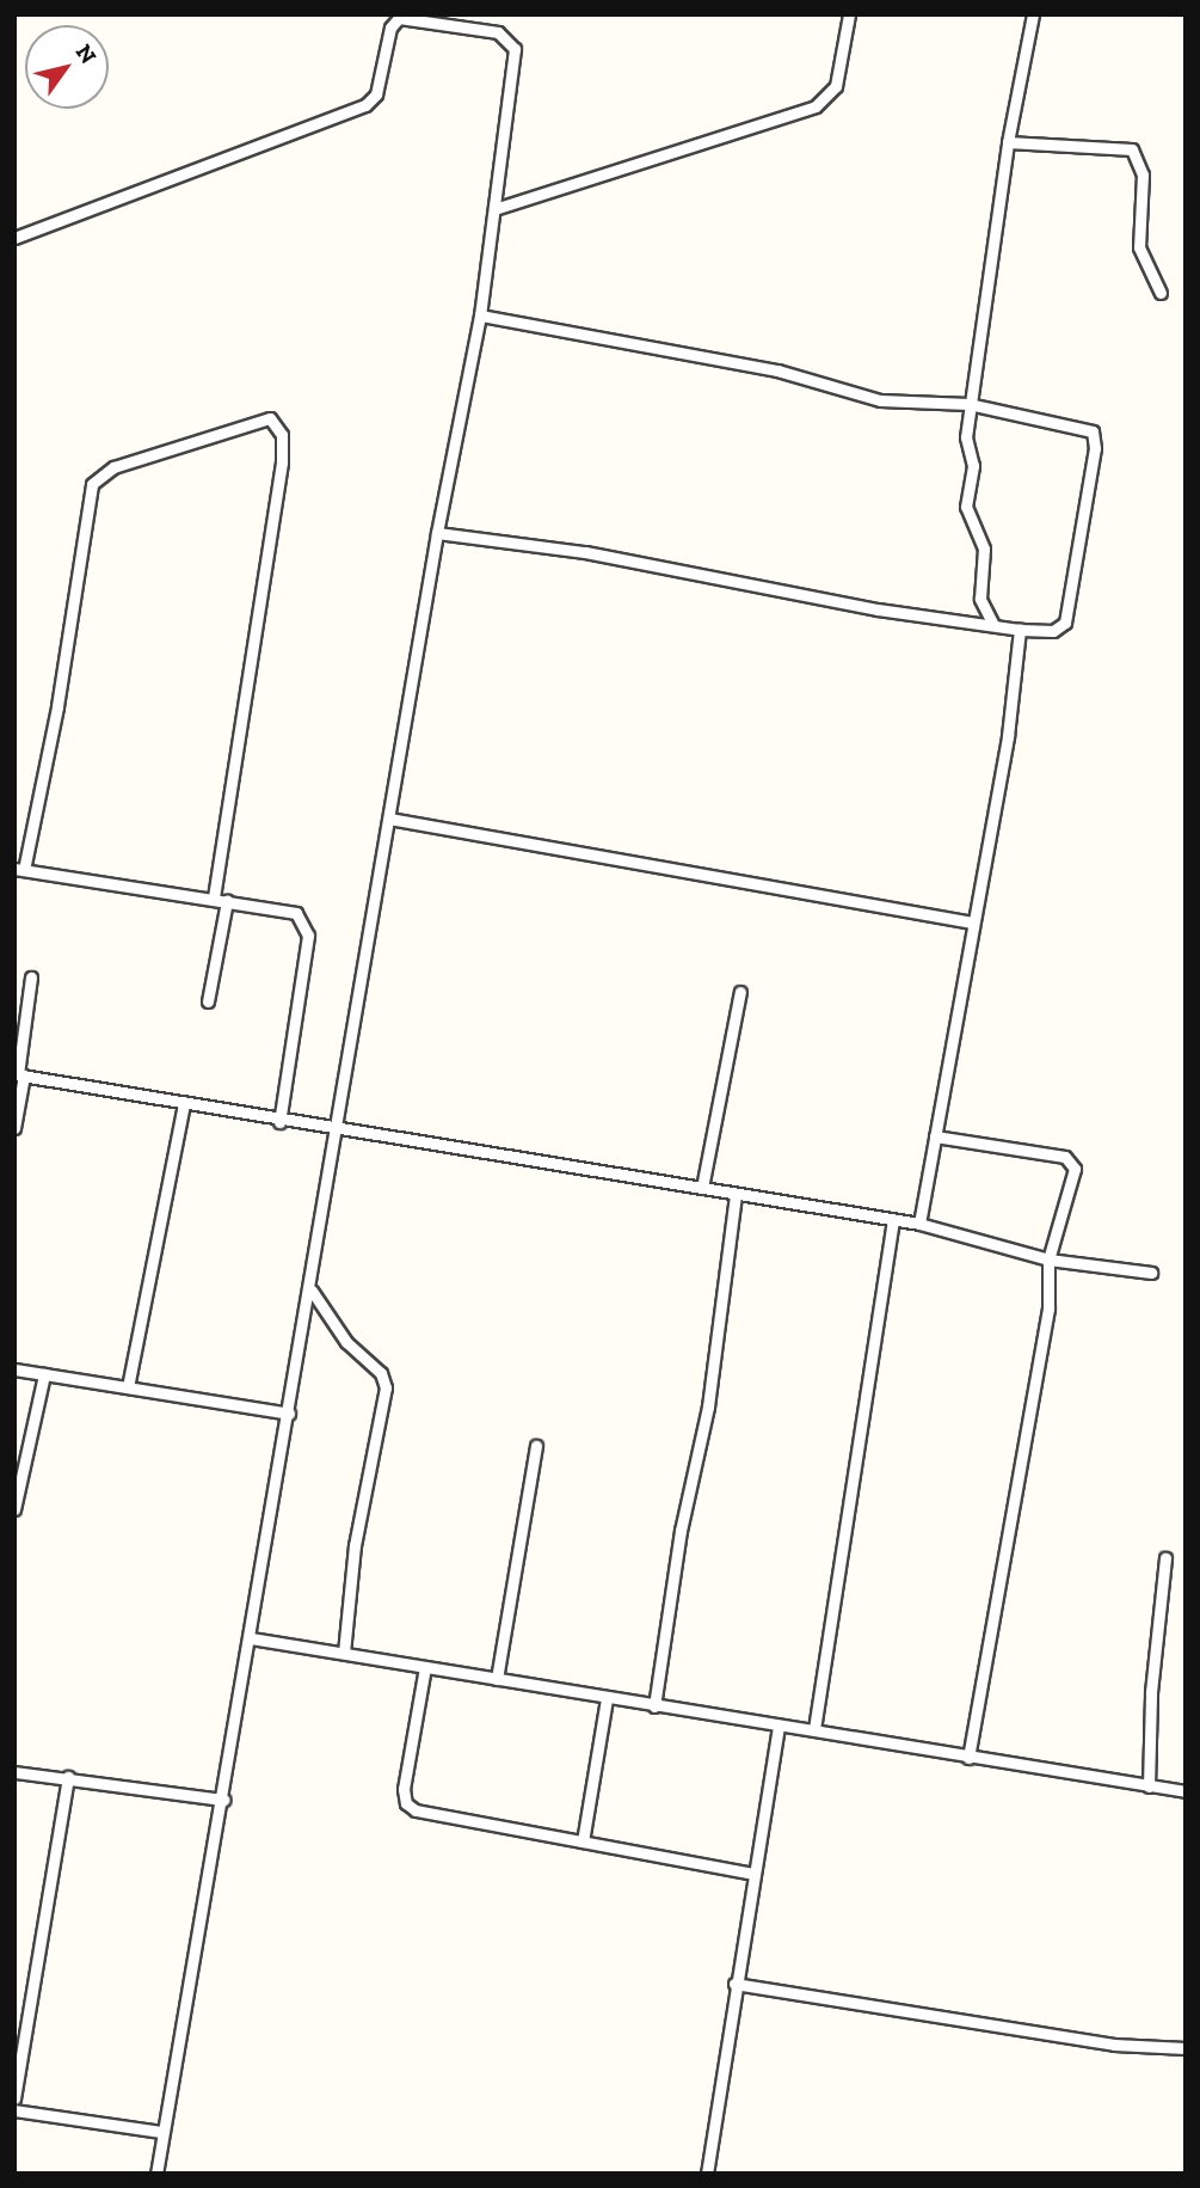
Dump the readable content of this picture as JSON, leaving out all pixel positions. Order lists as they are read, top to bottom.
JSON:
{
  "north": "top right"
}
